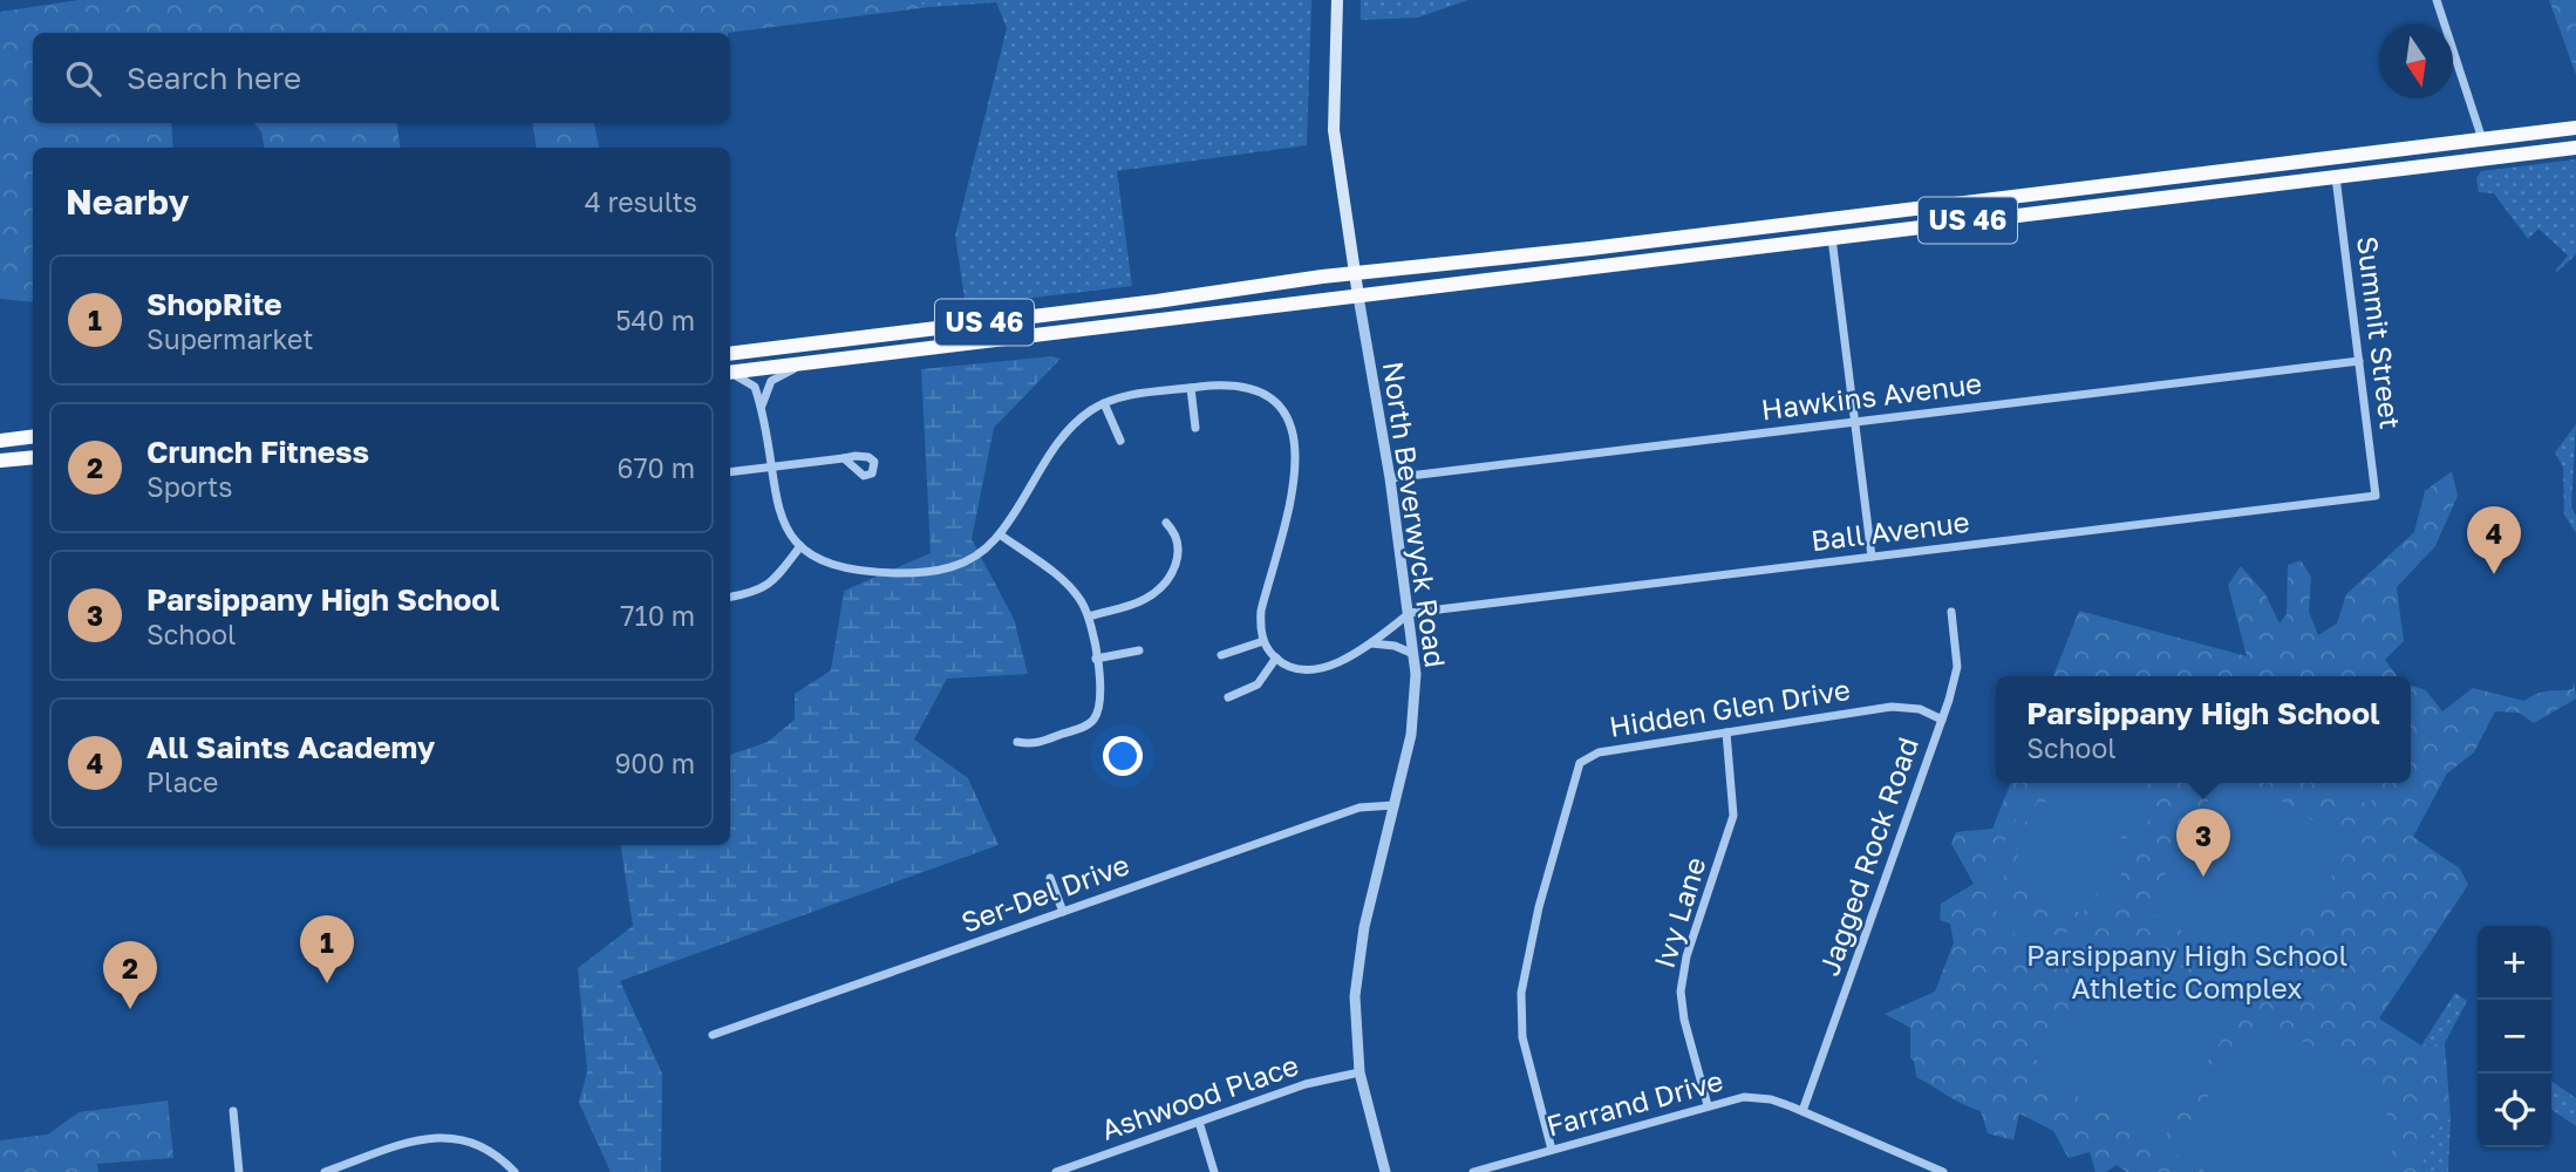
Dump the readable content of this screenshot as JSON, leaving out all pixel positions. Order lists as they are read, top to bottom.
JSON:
{
  "streets": {
    "highway": ["US 46"],
    "street": [
      "Summit Street",
      "Hawkins Avenue",
      "North Beverwyck Road",
      "Ball Avenue",
      "Hidden Glen Drive",
      "Jagged Rock Road",
      "Ser-Del Drive",
      "Ivy Lane",
      "Ashwood Place",
      "Farrand Drive"
    ]
  },
  "crossings": [
    ["US 46", "Summit Street"],
    ["US 46", "North Beverwyck Road"],
    ["Summit Street", "Hawkins Avenue"],
    ["Summit Street", "Ball Avenue"],
    ["Hawkins Avenue", "North Beverwyck Road"],
    ["North Beverwyck Road", "Ball Avenue"],
    ["North Beverwyck Road", "Ser-Del Drive"],
    ["North Beverwyck Road", "Ashwood Place"],
    ["Hidden Glen Drive", "Jagged Rock Road"],
    ["Hidden Glen Drive", "Ivy Lane"],
    ["Hidden Glen Drive", "Farrand Drive"],
    ["Jagged Rock Road", "Farrand Drive"],
    ["Ivy Lane", "Farrand Drive"]
  ],
  "parks": ["Parsippany High School Athletic Complex"],
  "north": "bottom",
  "page": {
    "search": "Search here",
    "heading": ["Nearby", "4 results"],
    "list": [
      {
        "mark": "1",
        "name": "ShopRite",
        "note": "Supermarket",
        "value": "540 m"
      },
      {
        "mark": "2",
        "name": "Crunch Fitness",
        "note": "Sports",
        "value": "670 m"
      },
      {
        "mark": "3",
        "name": "Parsippany High School",
        "note": "School",
        "value": "710 m"
      },
      {
        "mark": "4",
        "name": "All Saints Academy",
        "note": "Place",
        "value": "900 m"
      }
    ],
    "pins": [
      "4",
      "3",
      "1",
      "2"
    ],
    "popup": ["Parsippany High School", "School"],
    "map_buttons": ["+", "−"]
  }
}
